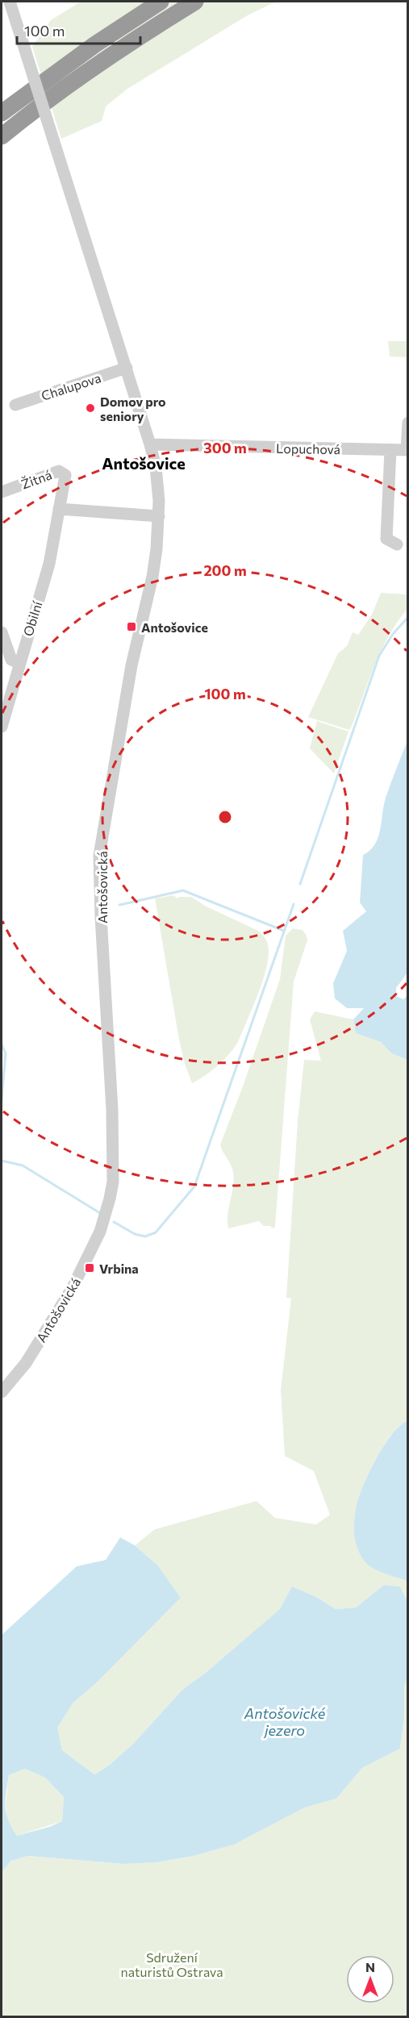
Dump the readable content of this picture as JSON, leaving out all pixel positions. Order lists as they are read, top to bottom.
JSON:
{
  "streets": {
    "street": [
      "Chalupova",
      "Lopuchová",
      "Žitná",
      "Obilní",
      "Antošovická"
    ]
  },
  "crossings": [
    ["Chalupova", "Antošovická"],
    ["Lopuchová", "Antošovická"],
    ["Žitná", "Obilní"]
  ],
  "districts": ["Antošovice"],
  "water": ["Antošovické jezero"],
  "parks": ["Sdružení naturistů Ostrava"],
  "places": {
    "other": ["Domov pro seniory"],
    "transit": ["Antošovice", "Vrbina"]
  },
  "scale_bar": "100 m",
  "north": "top",
  "rings": ["300 m", "200 m", "100 m"]
}
